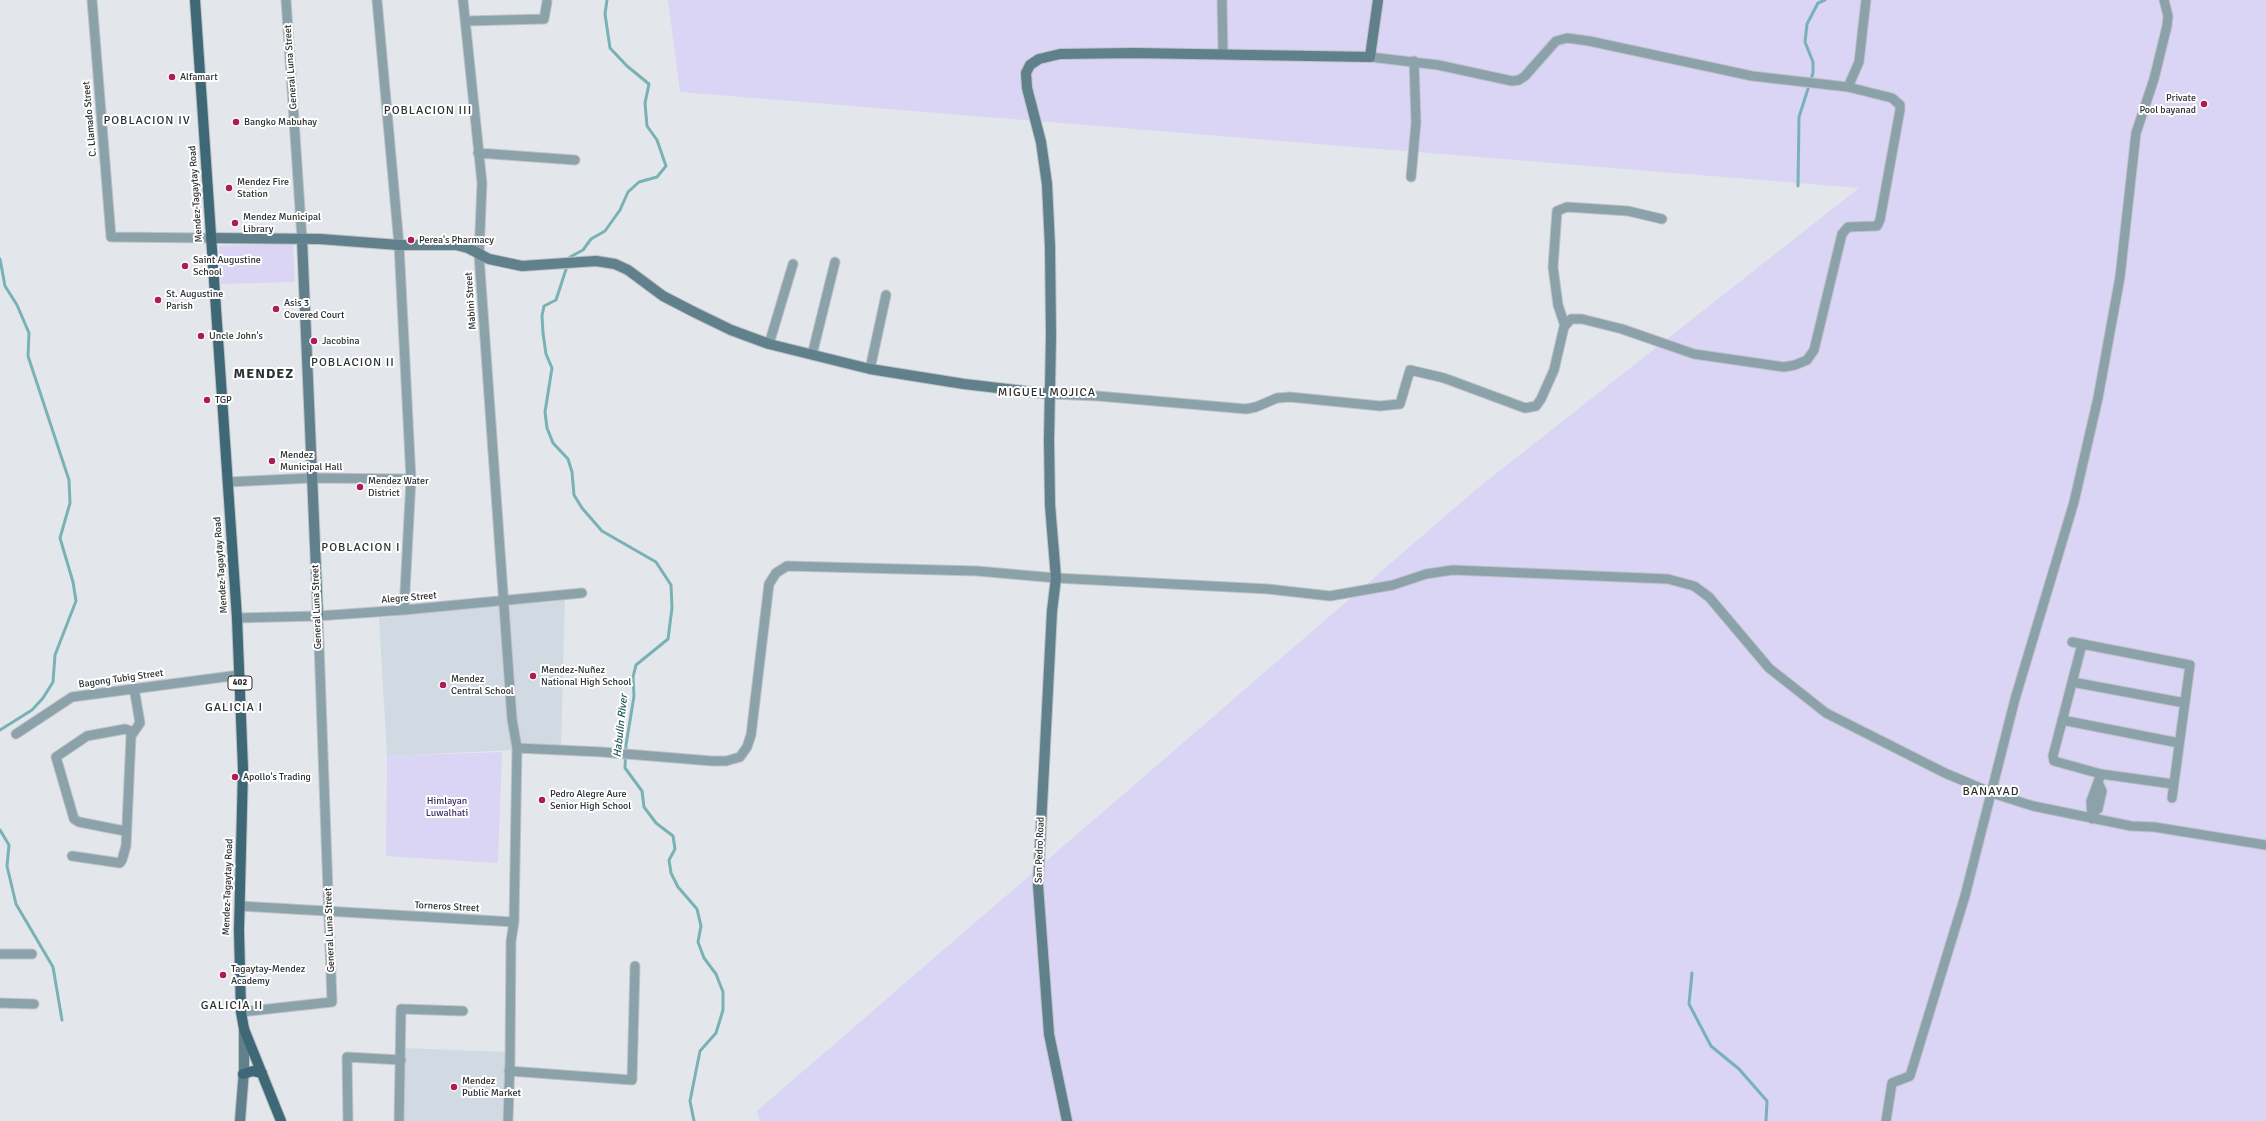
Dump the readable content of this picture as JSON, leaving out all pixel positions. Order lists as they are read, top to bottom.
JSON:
{
  "streets": {
    "main road": ["Mendez-Tagaytay Road", "402"],
    "street": [
      "General Luna Street",
      "C. Llamado Street",
      "Mabini Street",
      "Alegre Street",
      "Bagong Tubig Street",
      "San Pedro Road",
      "Torneros Street"
    ]
  },
  "crossings": [
    ["General Luna Street", "Mendez-Tagaytay Road"],
    ["General Luna Street", "Alegre Street"],
    ["General Luna Street", "Torneros Street"],
    ["C. Llamado Street", "Mendez-Tagaytay Road"],
    ["Mendez-Tagaytay Road", "Alegre Street"],
    ["Mendez-Tagaytay Road", "Bagong Tubig Street"],
    ["Mendez-Tagaytay Road", "Torneros Street"],
    ["Mabini Street", "Alegre Street"],
    ["Mabini Street", "Torneros Street"]
  ],
  "districts": [
    "POBLACION III",
    "POBLACION IV",
    "POBLACION II",
    "MENDEZ",
    "MIGUEL MOJICA",
    "POBLACION I",
    "GALICIA I",
    "BANAYAD",
    "GALICIA II"
  ],
  "water": ["Habulin River"],
  "parks": ["Himlayan Luwalhati"],
  "places": [
    "Alfamart",
    "Private Pool bayanad",
    "Bangko Mabuhay",
    "Mendez Fire Station",
    "Mendez Municipal Library",
    "Perea's Pharmacy",
    "Saint Augustine School",
    "St. Augustine Parish",
    "Asis 3 Covered Court",
    "Uncle John's",
    "Jacobina",
    "TGP",
    "Mendez Municipal Hall",
    "Mendez Water District",
    "Mendez-Nuñez National High School",
    "Mendez Central School",
    "Apollo's Trading",
    "Pedro Alegre Aure Senior High School",
    "Tagaytay-Mendez Academy",
    "Mendez Public Market"
  ]
}
